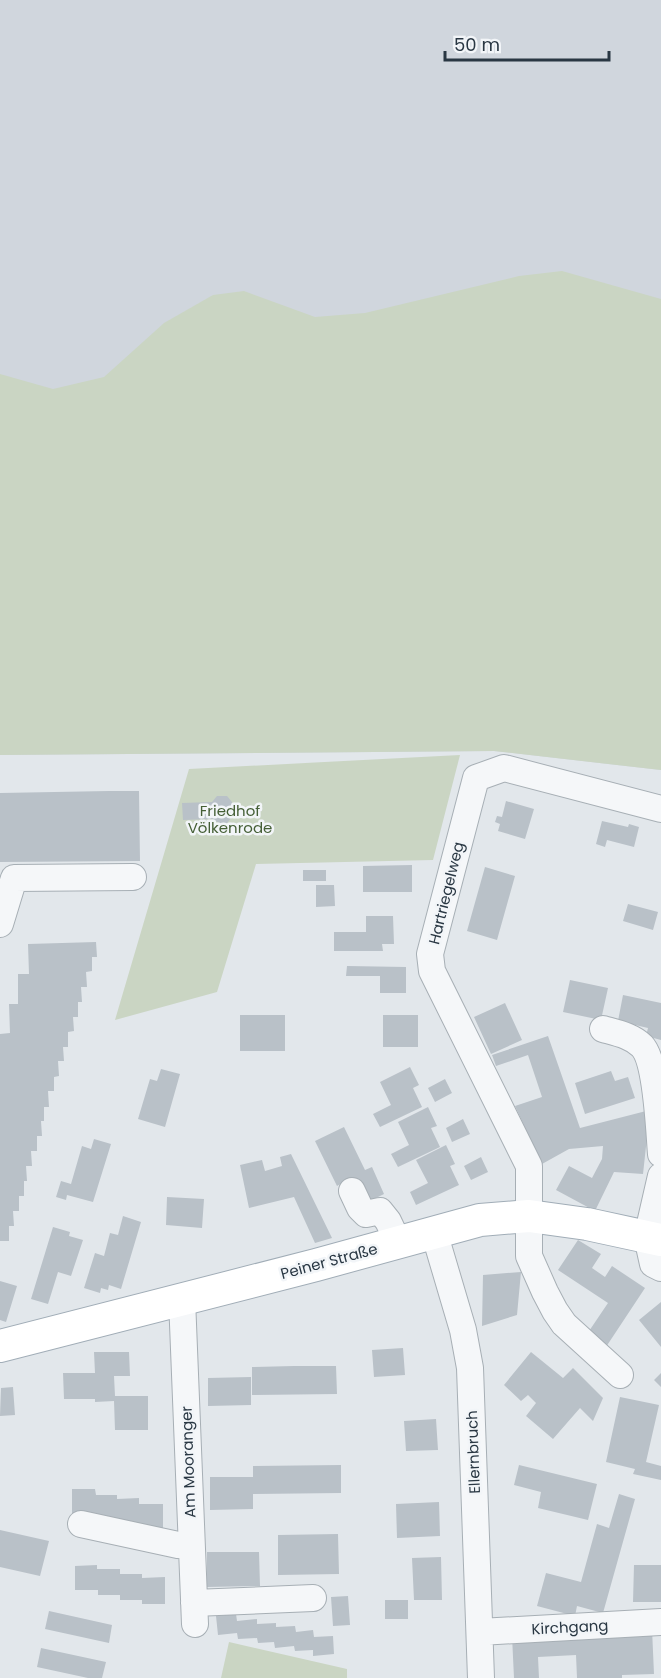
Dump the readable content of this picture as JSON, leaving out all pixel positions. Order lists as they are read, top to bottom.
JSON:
{
  "streets": {
    "main road": ["Peiner Straße"],
    "street": [
      "Hartriegelweg",
      "Ellernbruch",
      "Am Mooranger",
      "Kirchgang"
    ]
  },
  "crossings": [
    ["Hartriegelweg", "Peiner Straße"],
    ["Peiner Straße", "Ellernbruch"],
    ["Peiner Straße", "Am Mooranger"],
    ["Ellernbruch", "Kirchgang"]
  ],
  "parks": ["Friedhof Völkenrode"],
  "scale_bar": "50 m"
}
